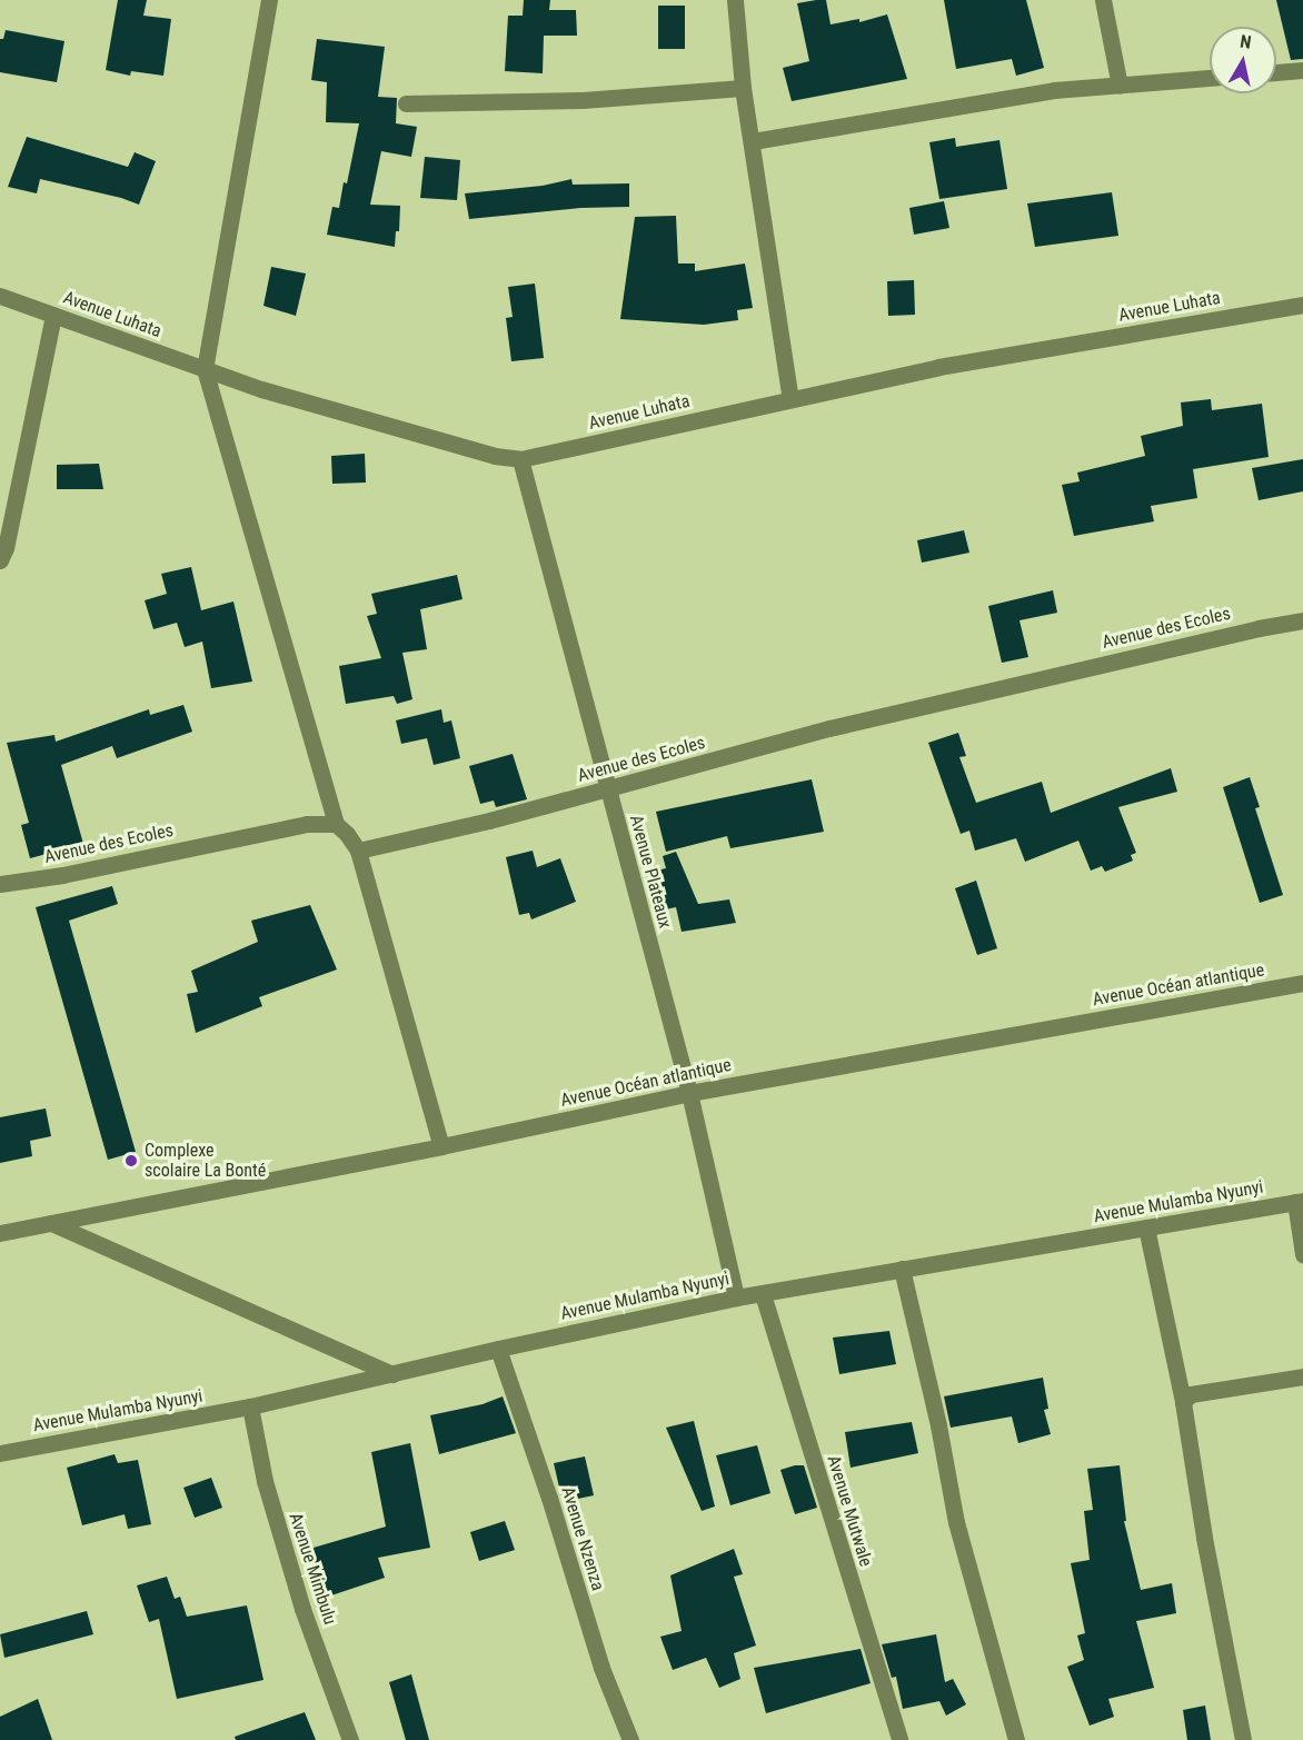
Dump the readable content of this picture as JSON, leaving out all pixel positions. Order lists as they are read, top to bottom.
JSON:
{
  "streets": {
    "street": [
      "Avenue Luhata",
      "Avenue des Ecoles",
      "Avenue Plateaux",
      "Avenue Océan atlantique",
      "Avenue Mulamba Nyunyi",
      "Avenue Mutwale",
      "Avenue Nzenza",
      "Avenue Mimbulu"
    ]
  },
  "crossings": [
    ["Avenue Luhata", "Avenue Plateaux"],
    ["Avenue des Ecoles", "Avenue Plateaux"],
    ["Avenue Plateaux", "Avenue Océan atlantique"],
    ["Avenue Plateaux", "Avenue Mulamba Nyunyi"],
    ["Avenue Mulamba Nyunyi", "Avenue Mutwale"],
    ["Avenue Mulamba Nyunyi", "Avenue Nzenza"],
    ["Avenue Mulamba Nyunyi", "Avenue Mimbulu"]
  ],
  "places": ["Complexe scolaire La Bonté"],
  "north": "top"
}
